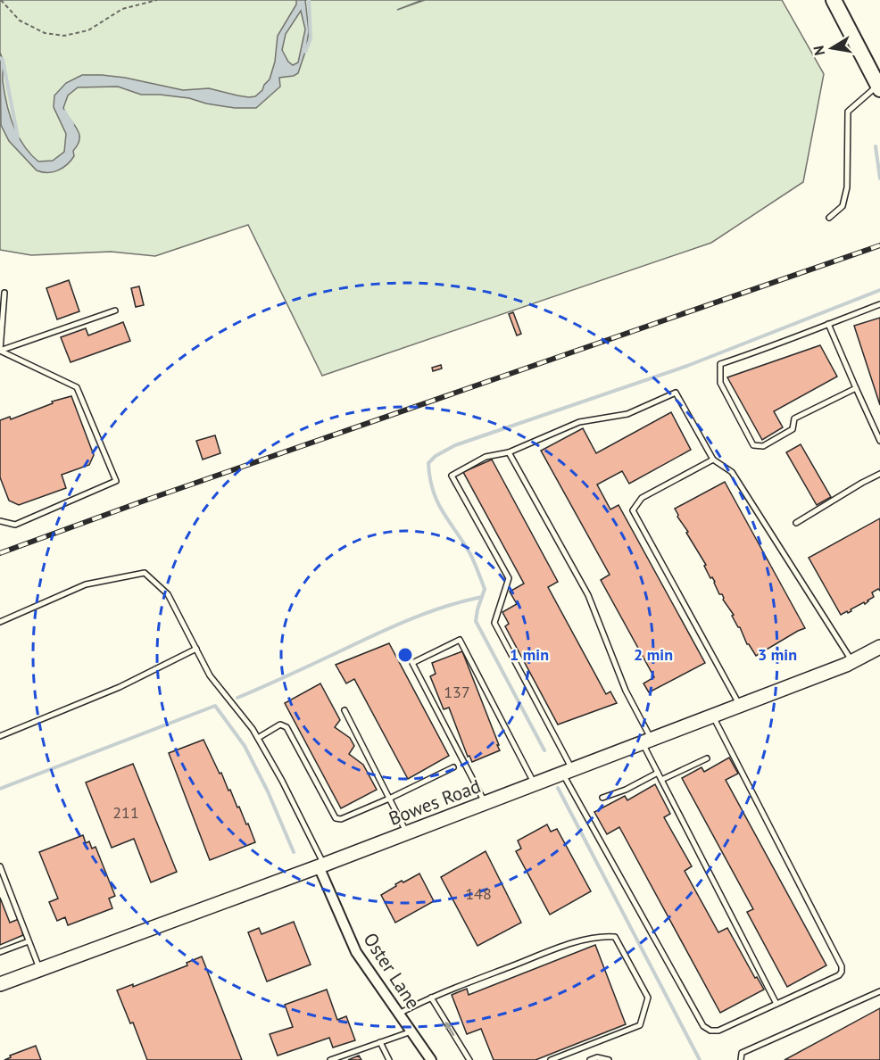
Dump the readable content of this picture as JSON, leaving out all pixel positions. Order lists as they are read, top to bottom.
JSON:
{
  "streets": {
    "street": ["Bowes Road", "Oster Lane"]
  },
  "crossings": [
    ["Bowes Road", "Oster Lane"]
  ],
  "house_numbers": ["137", "211", "148"],
  "north": "left",
  "rings": ["1 min", "2 min", "3 min"]
}
